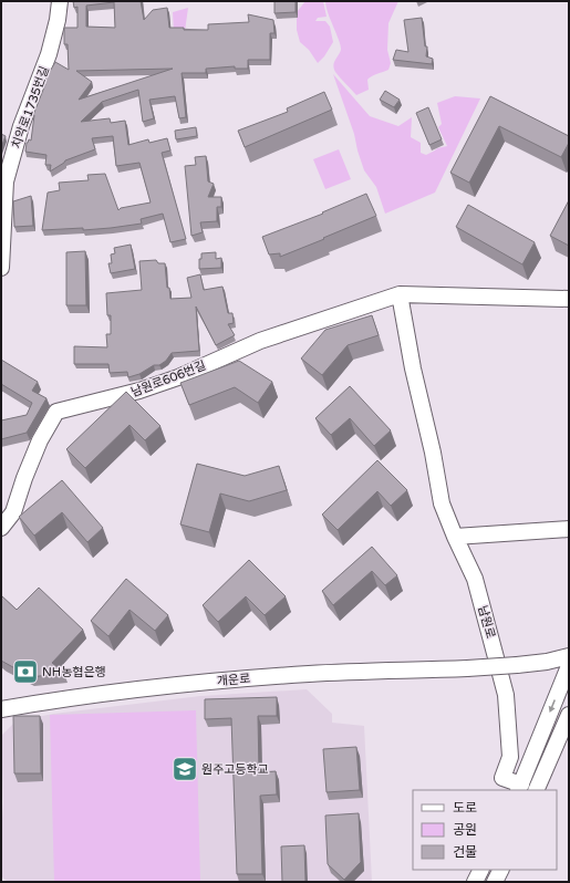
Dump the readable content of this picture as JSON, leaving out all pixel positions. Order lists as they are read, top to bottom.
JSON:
{
  "streets": {
    "street": [
      "치악로1735번길",
      "남원로606번길",
      "남원로",
      "개운로"
    ]
  },
  "crossings": [
    ["남원로606번길", "남원로"]
  ],
  "places": {
    "bank": ["NH농협은행"],
    "school or university": ["원주고등학교"]
  },
  "legend": ["도로", "공원", "건물"]
}
